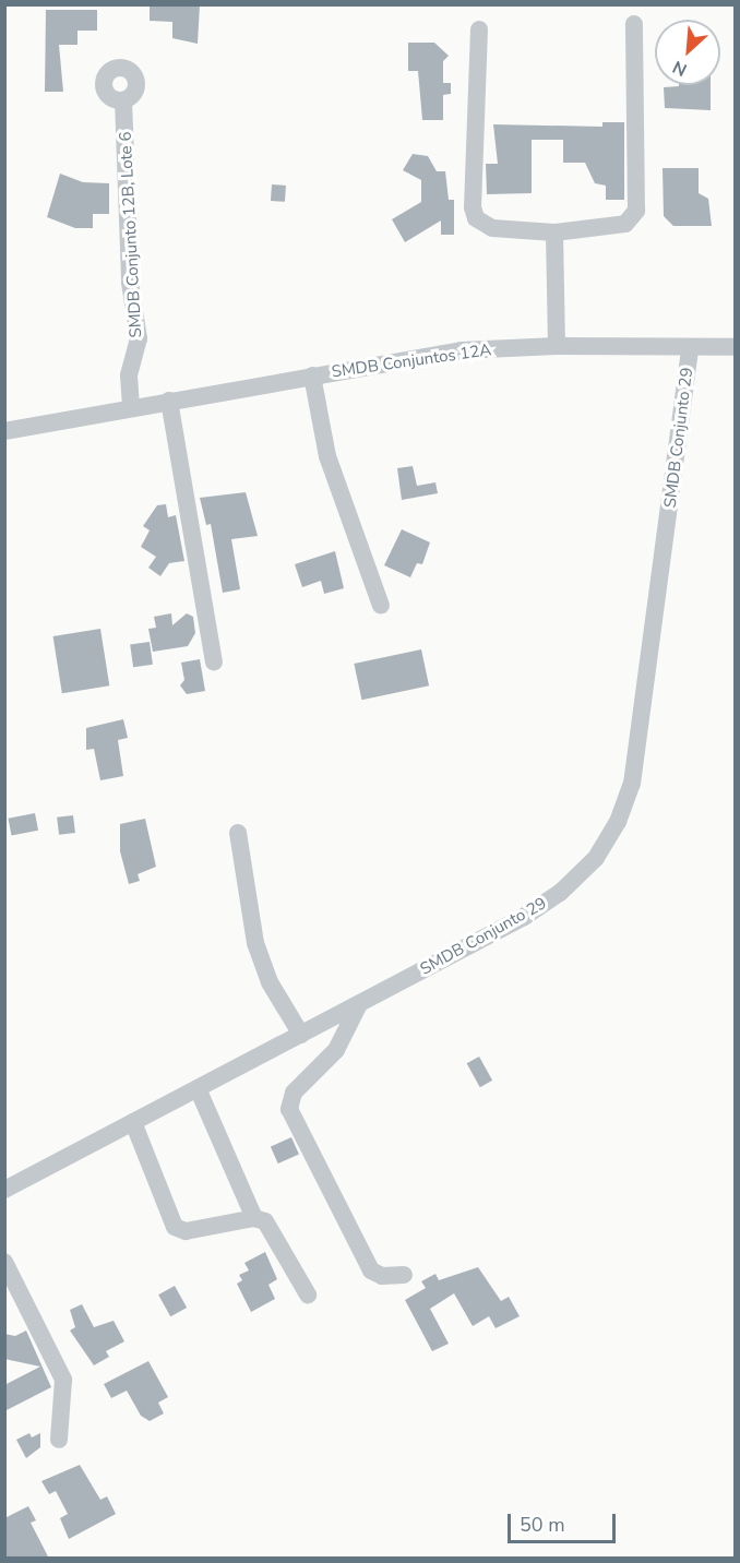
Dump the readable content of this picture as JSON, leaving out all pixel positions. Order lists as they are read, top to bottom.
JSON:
{
  "streets": {
    "street": ["SMDB Conjunto 12B, Lote 6", "SMDB Conjuntos 12A", "SMDB Conjunto 29"]
  },
  "crossings": [
    ["SMDB Conjunto 12B, Lote 6", "SMDB Conjuntos 12A"],
    ["SMDB Conjuntos 12A", "SMDB Conjunto 29"]
  ],
  "scale_bar": "50 m",
  "north": "bottom left"
}
